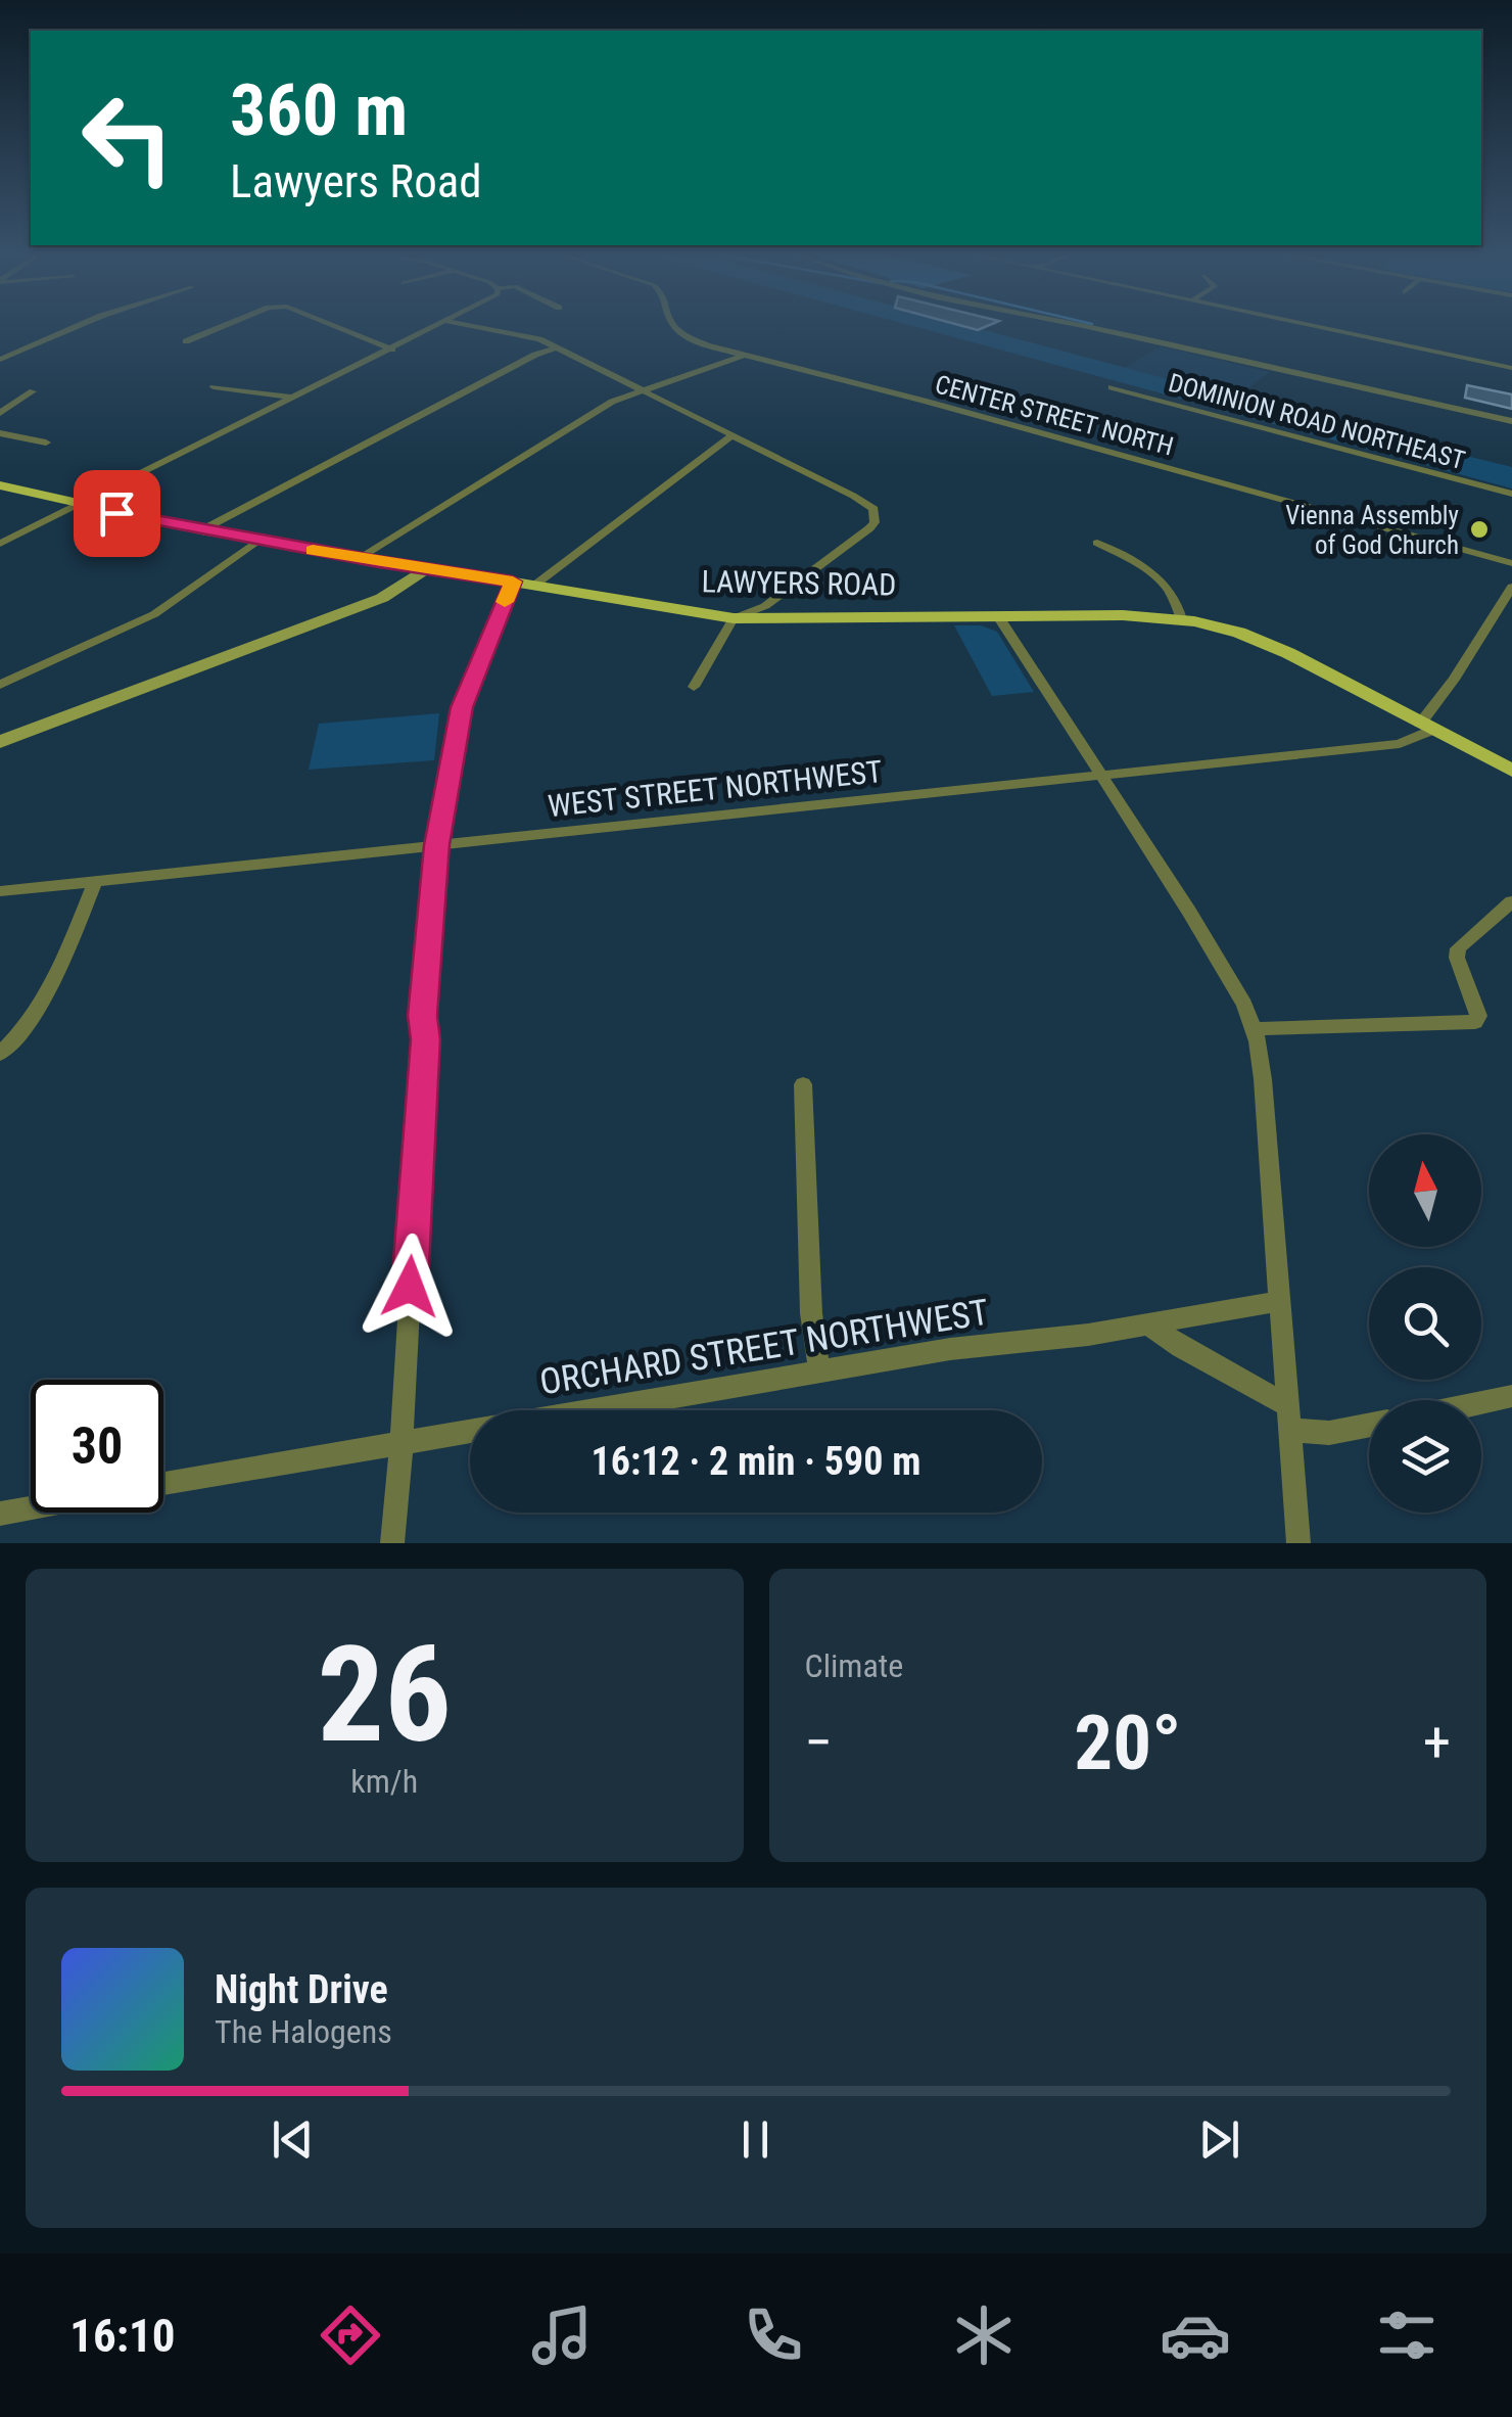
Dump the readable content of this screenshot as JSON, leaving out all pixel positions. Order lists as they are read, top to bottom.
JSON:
{
  "streets": {
    "main road": ["LAWYERS ROAD"],
    "street": [
      "CENTER STREET NORTH",
      "DOMINION ROAD NORTHEAST",
      "WEST STREET NORTHWEST",
      "ORCHARD STREET NORTHWEST"
    ]
  },
  "crossings": [
    ["LAWYERS ROAD", "WEST STREET NORTHWEST"]
  ],
  "places": ["Vienna Assembly of God Church"],
  "north": "top",
  "page": {
    "turn": ["360 m", "Lawyers Road"],
    "limit": "30",
    "trip": "16:12 · 2 min · 590 m",
    "tile": [
      ["26", "km/h"],
      "Climate"
    ],
    "heat": ["−", "20°", "+"],
    "song": ["Night Drive", "The Halogens"],
    "tabs": "16:10"
  }
}
